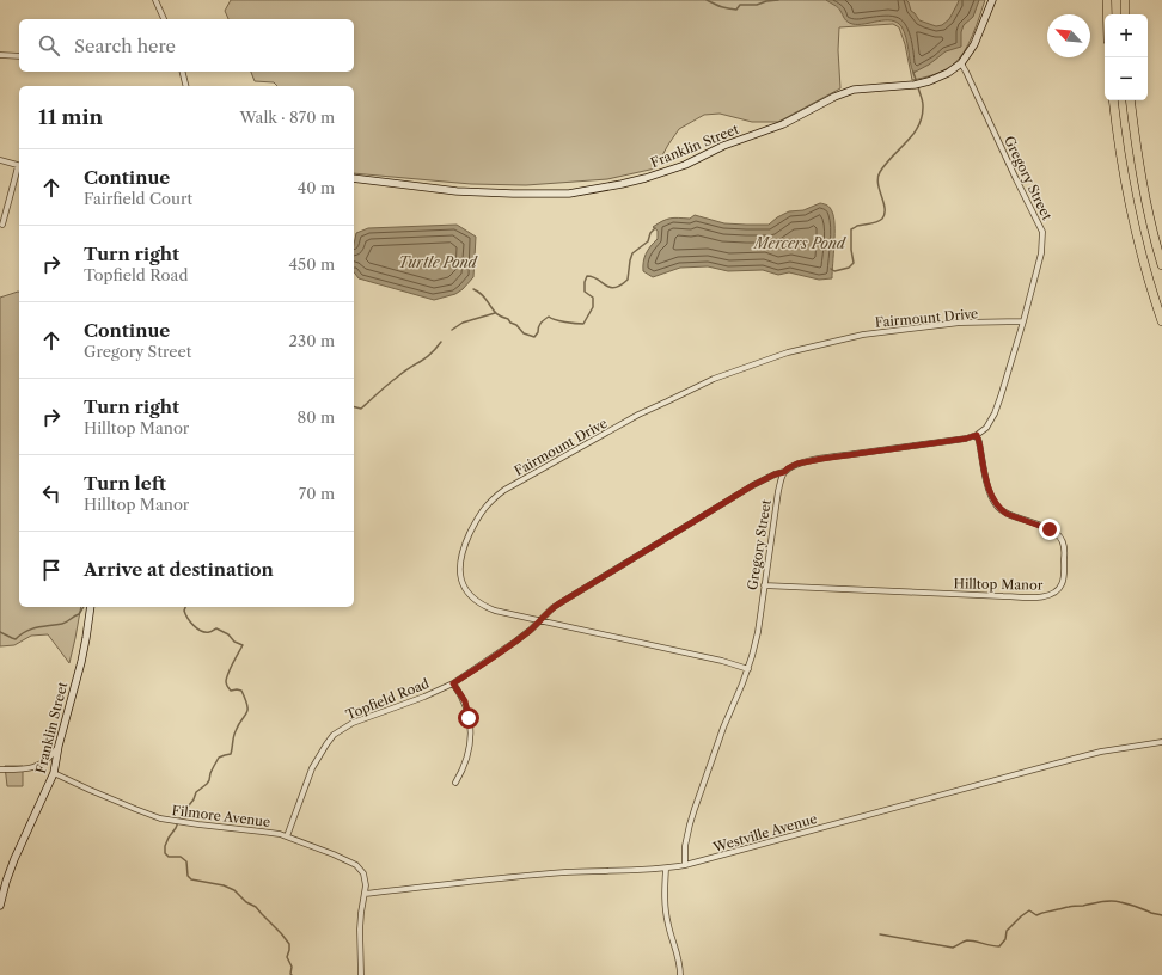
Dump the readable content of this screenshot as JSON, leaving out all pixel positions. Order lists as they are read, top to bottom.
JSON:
{
  "streets": {
    "main road": ["Franklin Street"],
    "street": [
      "Gregory Street",
      "Fairmount Drive",
      "Hilltop Manor",
      "Topfield Road",
      "Filmore Avenue",
      "Westville Avenue"
    ]
  },
  "crossings": [
    ["Franklin Street", "Gregory Street"],
    ["Franklin Street", "Filmore Avenue"],
    ["Gregory Street", "Fairmount Drive"],
    ["Gregory Street", "Hilltop Manor"],
    ["Gregory Street", "Topfield Road"],
    ["Gregory Street", "Westville Avenue"],
    ["Fairmount Drive", "Topfield Road"],
    ["Topfield Road", "Filmore Avenue"],
    ["Filmore Avenue", "Westville Avenue"]
  ],
  "water": ["Mercers Pond", "Turtle Pond"],
  "north": "top left",
  "page": {
    "map_buttons": ["+", "−"],
    "search": "Search here",
    "heading": ["11 min", "Walk · 870 m"],
    "list": [
      ["Continue", "Fairfield Court", "40 m"],
      ["Turn right", "Topfield Road", "450 m"],
      ["Continue", "Gregory Street", "230 m"],
      ["Turn right", "Hilltop Manor", "80 m"],
      ["Turn left", "Hilltop Manor", "70 m"],
      "Arrive at destination"
    ]
  }
}
